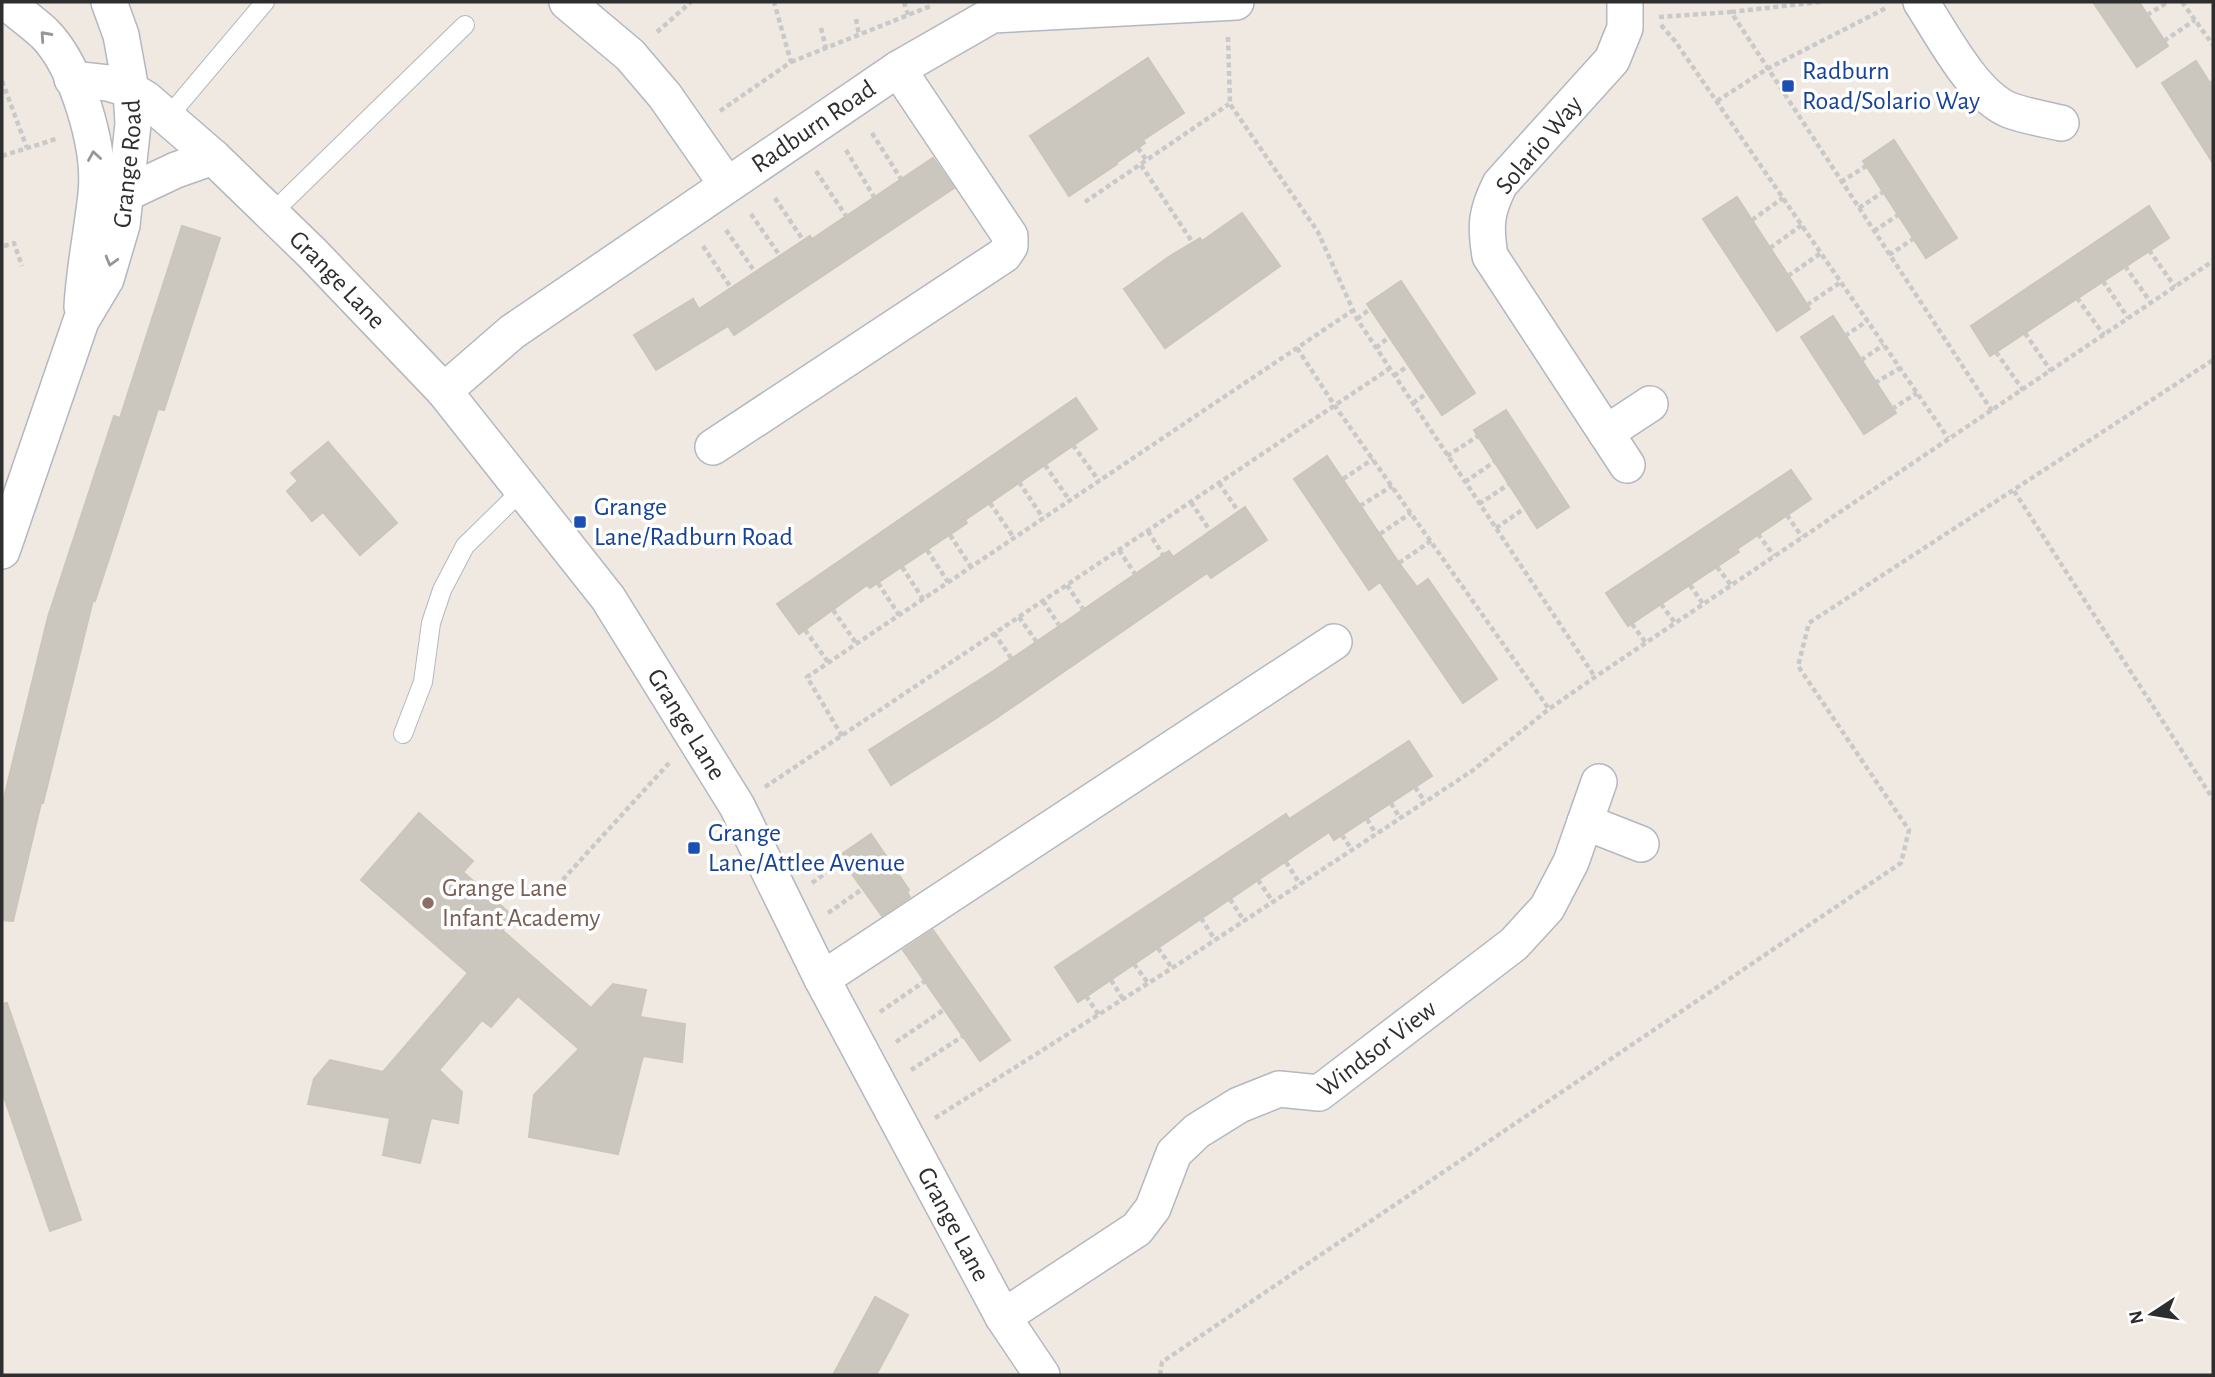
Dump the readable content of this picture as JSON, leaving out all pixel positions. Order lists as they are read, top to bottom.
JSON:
{
  "streets": {
    "street": [
      "Radburn Road",
      "Solario Way",
      "Grange Road",
      "Grange Lane",
      "Windsor View"
    ]
  },
  "crossings": [
    ["Radburn Road", "Grange Lane"],
    ["Grange Road", "Grange Lane"],
    ["Grange Lane", "Windsor View"]
  ],
  "places": {
    "transit": ["Radburn Road/Solario Way", "Grange Lane/Radburn Road", "Grange Lane/Attlee Avenue"],
    "other": ["Grange Lane Infant Academy"]
  },
  "north": "left"
}
